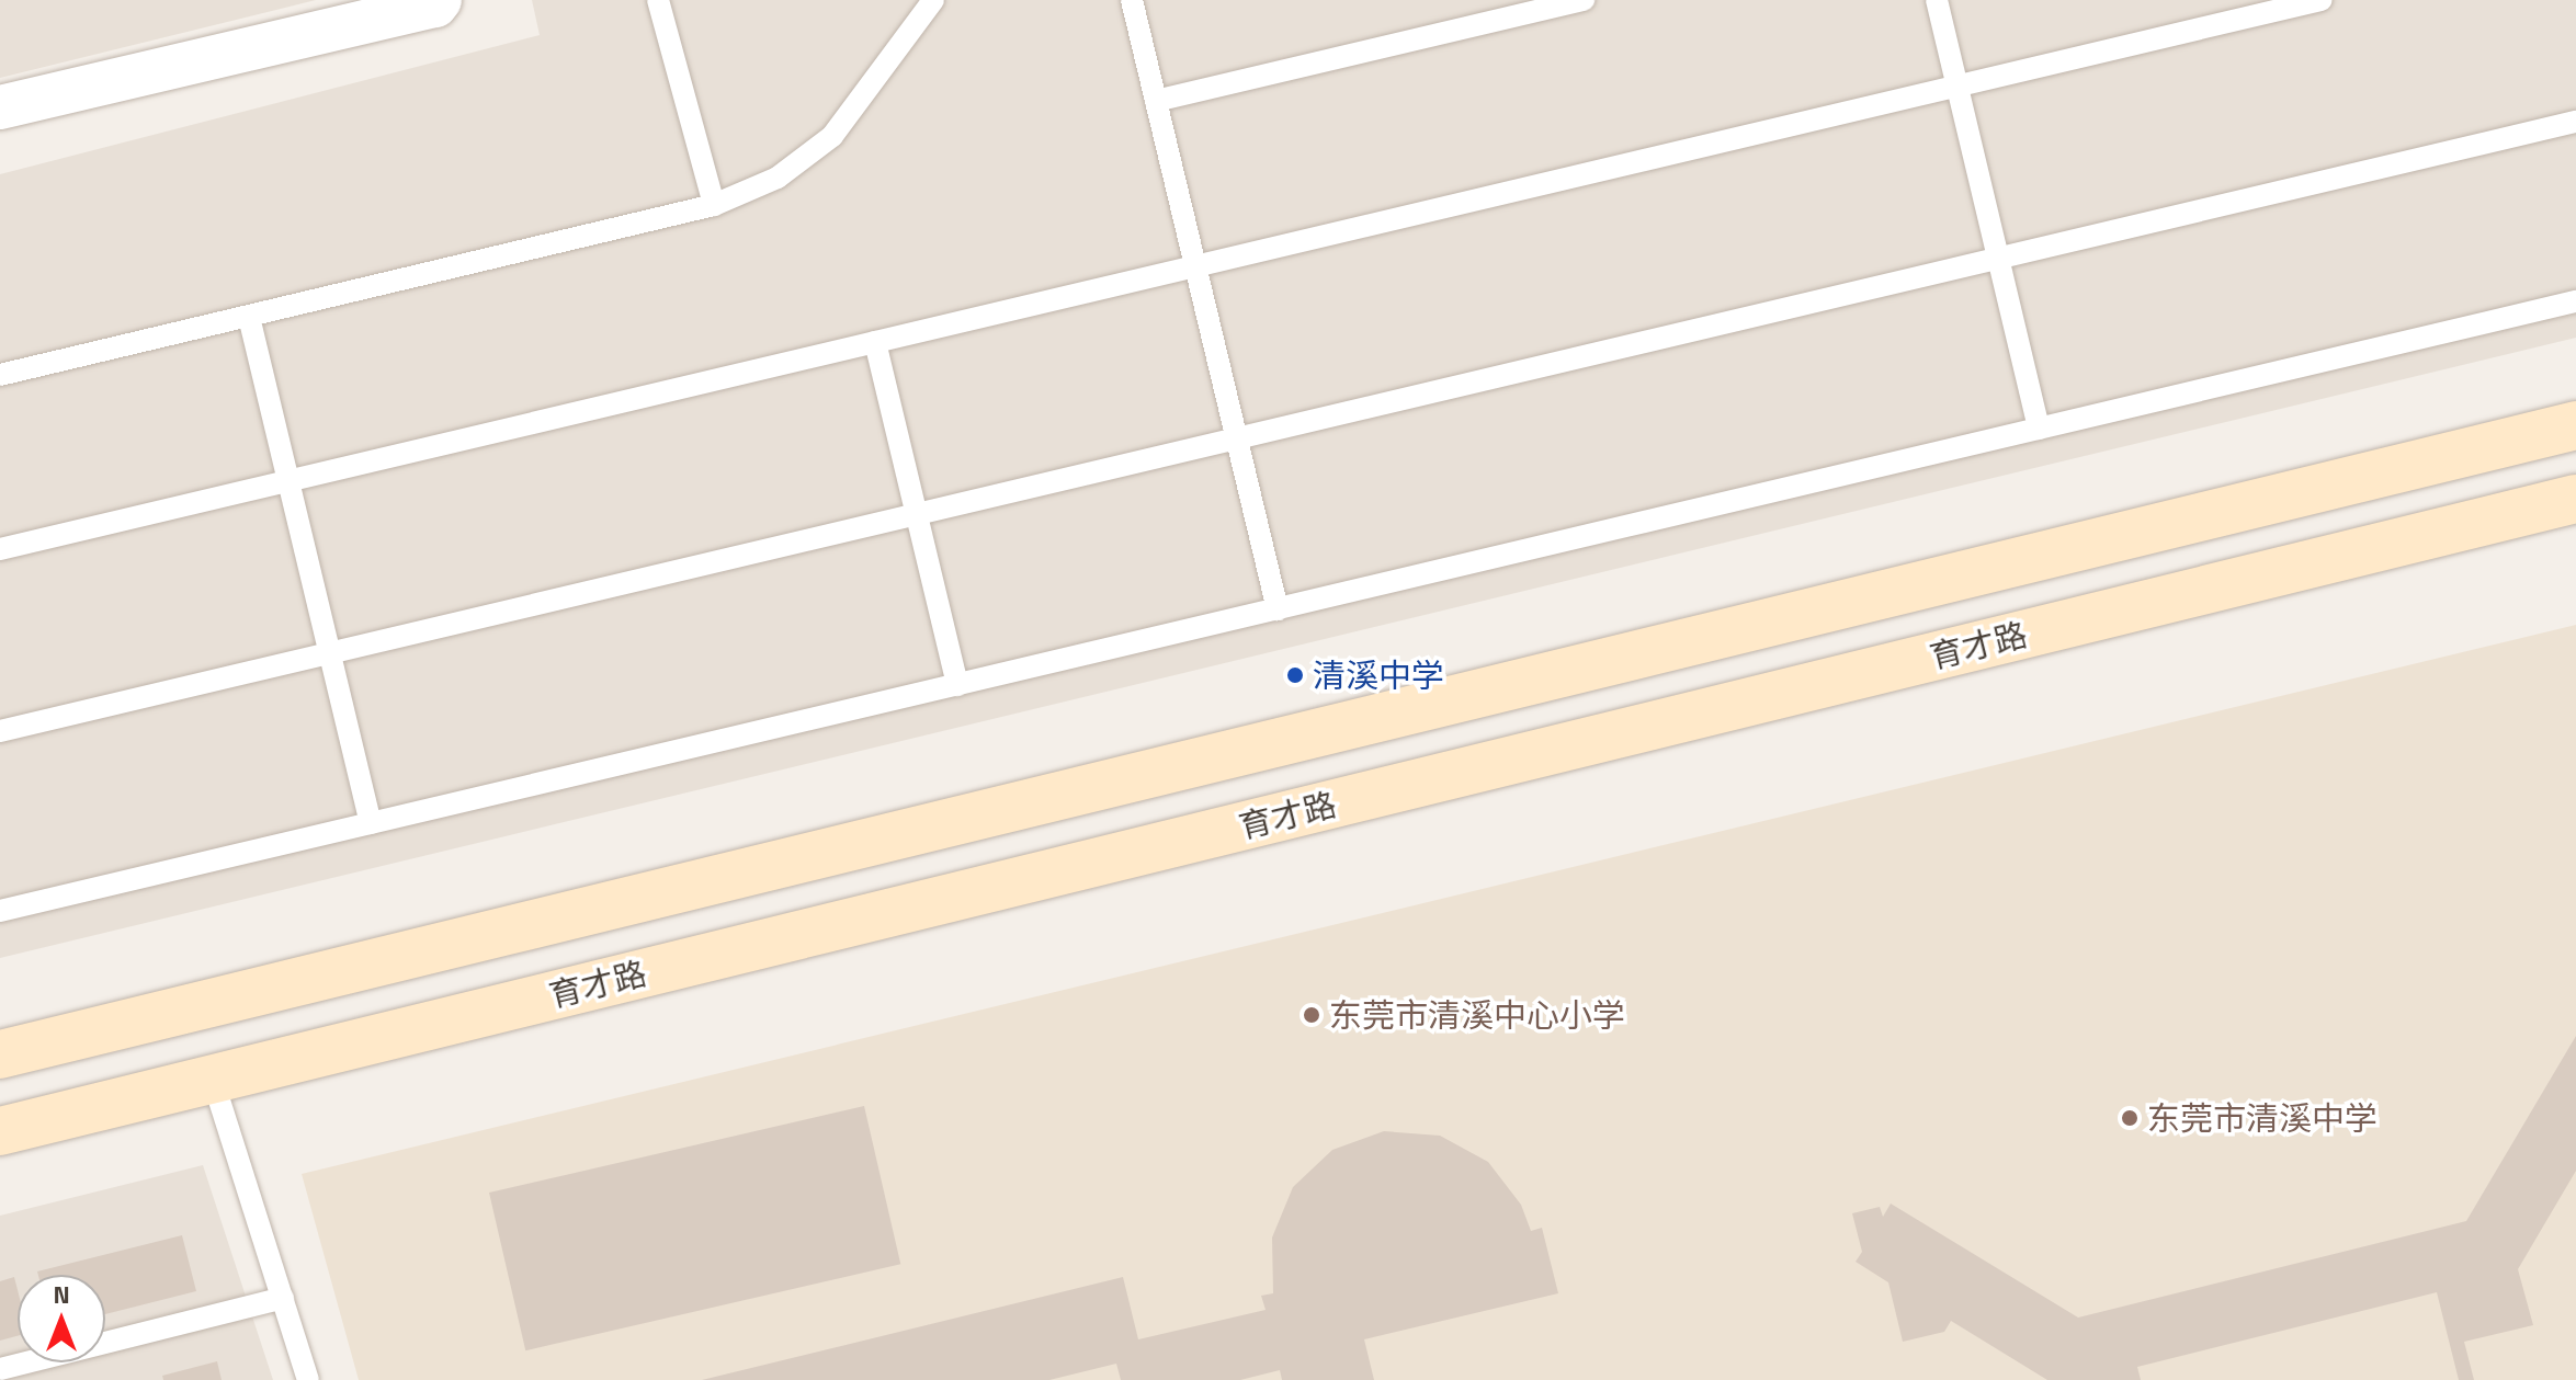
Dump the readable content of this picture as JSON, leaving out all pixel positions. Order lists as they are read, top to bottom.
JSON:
{
  "streets": {
    "main road": ["育才路"]
  },
  "places": ["清溪中学", "东莞市清溪中心小学", "东莞市清溪中学"],
  "north": "top"
}
